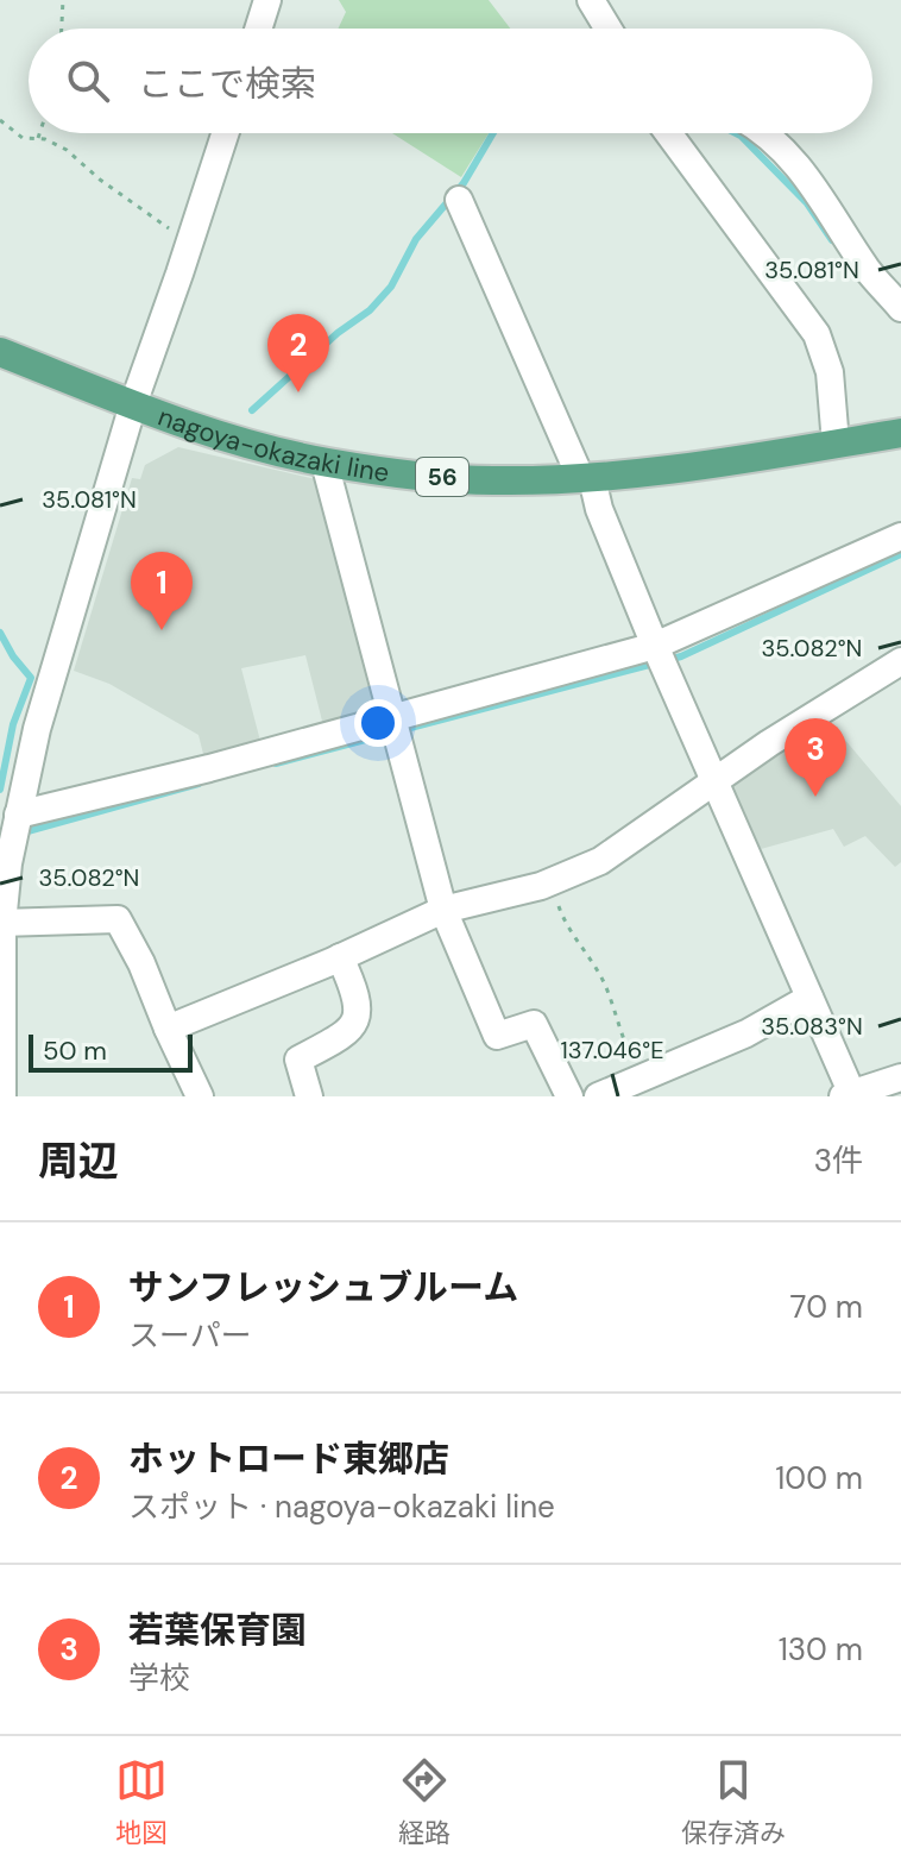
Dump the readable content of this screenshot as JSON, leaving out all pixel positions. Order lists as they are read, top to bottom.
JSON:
{
  "streets": {
    "main road": ["nagoya-okazaki line", "56"]
  },
  "scale_bar": "50 m",
  "page": {
    "search": "ここで検索",
    "pins": ["2", "1", "3"],
    "scale": "50 m",
    "heading": ["周辺", "3件"],
    "list": [
      {
        "mark": "1",
        "name": "サンフレッシュブルーム",
        "note": "スーパー",
        "value": "70 m"
      },
      {
        "mark": "2",
        "name": "ホットロード東郷店",
        "note": "スポット · nagoya-okazaki line",
        "value": "100 m"
      },
      {
        "mark": "3",
        "name": "若葉保育園",
        "note": "学校",
        "value": "130 m"
      }
    ],
    "nav": ["地図", "経路", "保存済み"]
  },
  "coordinates": [
    "35.081°N",
    "35.082°N",
    "35.083°N",
    "137.046°E"
  ]
}
